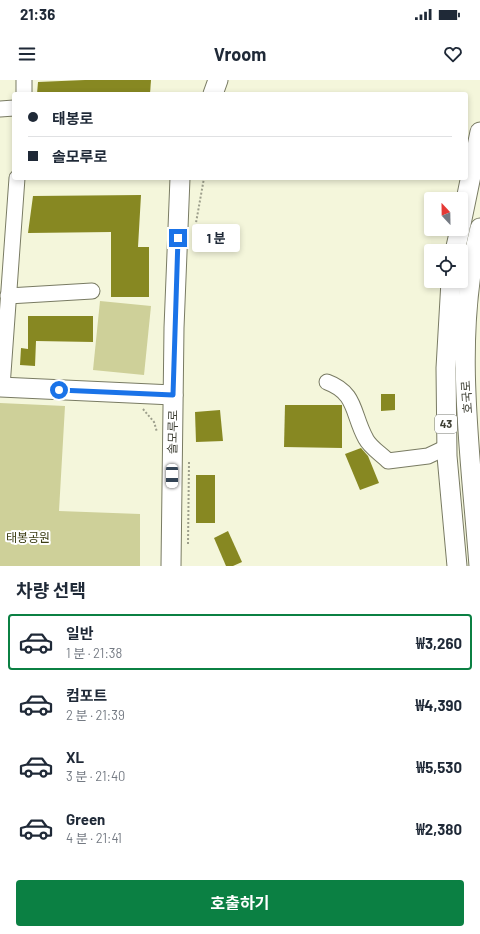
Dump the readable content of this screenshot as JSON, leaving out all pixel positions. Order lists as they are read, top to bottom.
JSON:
{
  "streets": {
    "main road": ["호국로", "43", "솔모루로"]
  },
  "parks": ["태봉공원"],
  "north": "top",
  "page": {
    "status": "21:36",
    "header": "Vroom",
    "banner": ["태봉로", "솔모루로"],
    "bubble": "1 분",
    "heading": "차량 선택",
    "list": [
      {
        "name": "일반",
        "note": "1 분 · 21:38",
        "value": "₩3,260"
      },
      {
        "name": "컴포트",
        "note": "2 분 · 21:39",
        "value": "₩4,390"
      },
      {
        "name": "XL",
        "note": "3 분 · 21:40",
        "value": "₩5,530"
      },
      {
        "name": "Green",
        "note": "4 분 · 21:41",
        "value": "₩2,380"
      }
    ],
    "buttons": "호출하기"
  }
}
